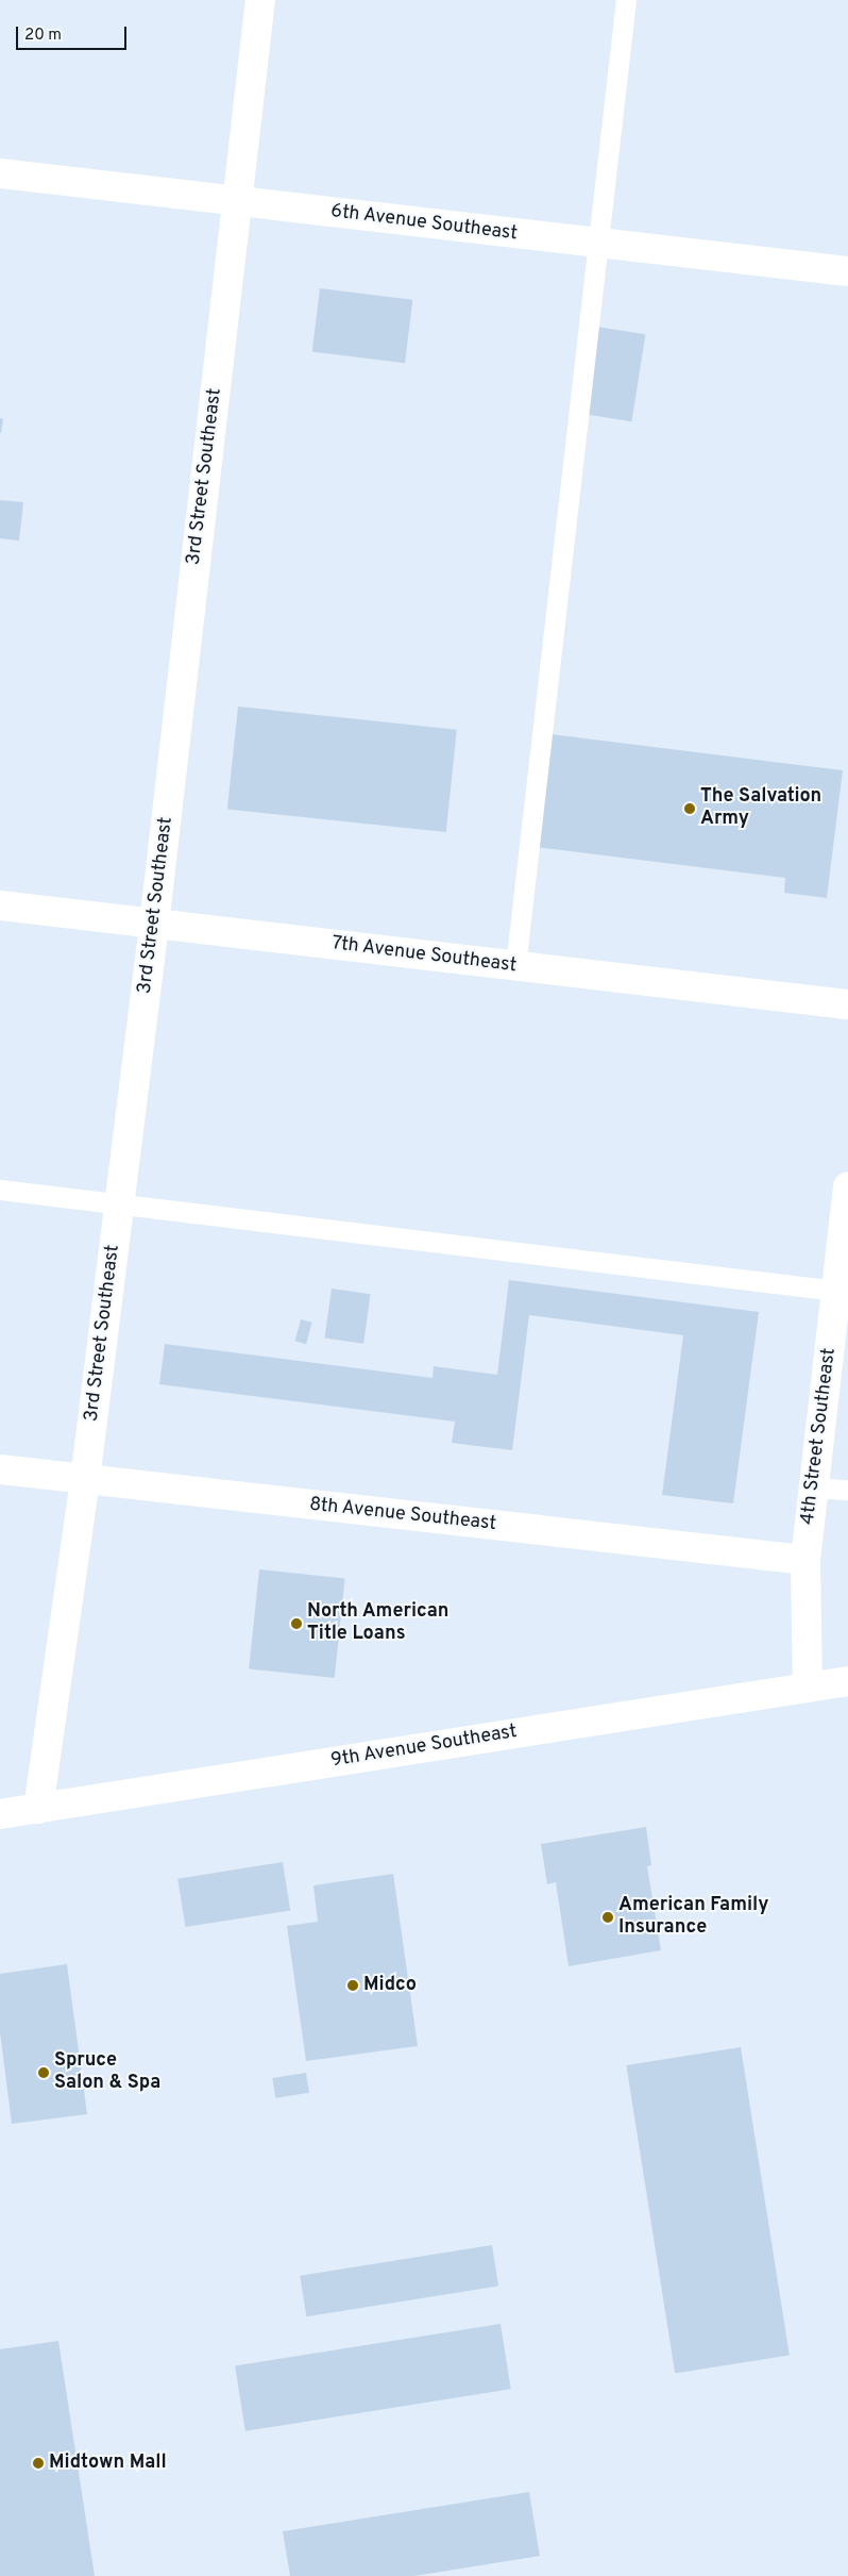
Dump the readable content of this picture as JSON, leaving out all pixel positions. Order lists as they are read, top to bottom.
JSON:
{
  "streets": {
    "street": [
      "6th Avenue Southeast",
      "3rd Street Southeast",
      "7th Avenue Southeast",
      "4th Street Southeast",
      "8th Avenue Southeast",
      "9th Avenue Southeast"
    ]
  },
  "crossings": [
    ["6th Avenue Southeast", "3rd Street Southeast"],
    ["3rd Street Southeast", "7th Avenue Southeast"],
    ["3rd Street Southeast", "8th Avenue Southeast"],
    ["3rd Street Southeast", "9th Avenue Southeast"],
    ["4th Street Southeast", "8th Avenue Southeast"],
    ["4th Street Southeast", "9th Avenue Southeast"]
  ],
  "places": [
    "The Salvation Army",
    "North American Title Loans",
    "American Family Insurance",
    "Midco",
    "Spruce Salon & Spa",
    "Midtown Mall"
  ],
  "scale_bar": "20 m"
}
